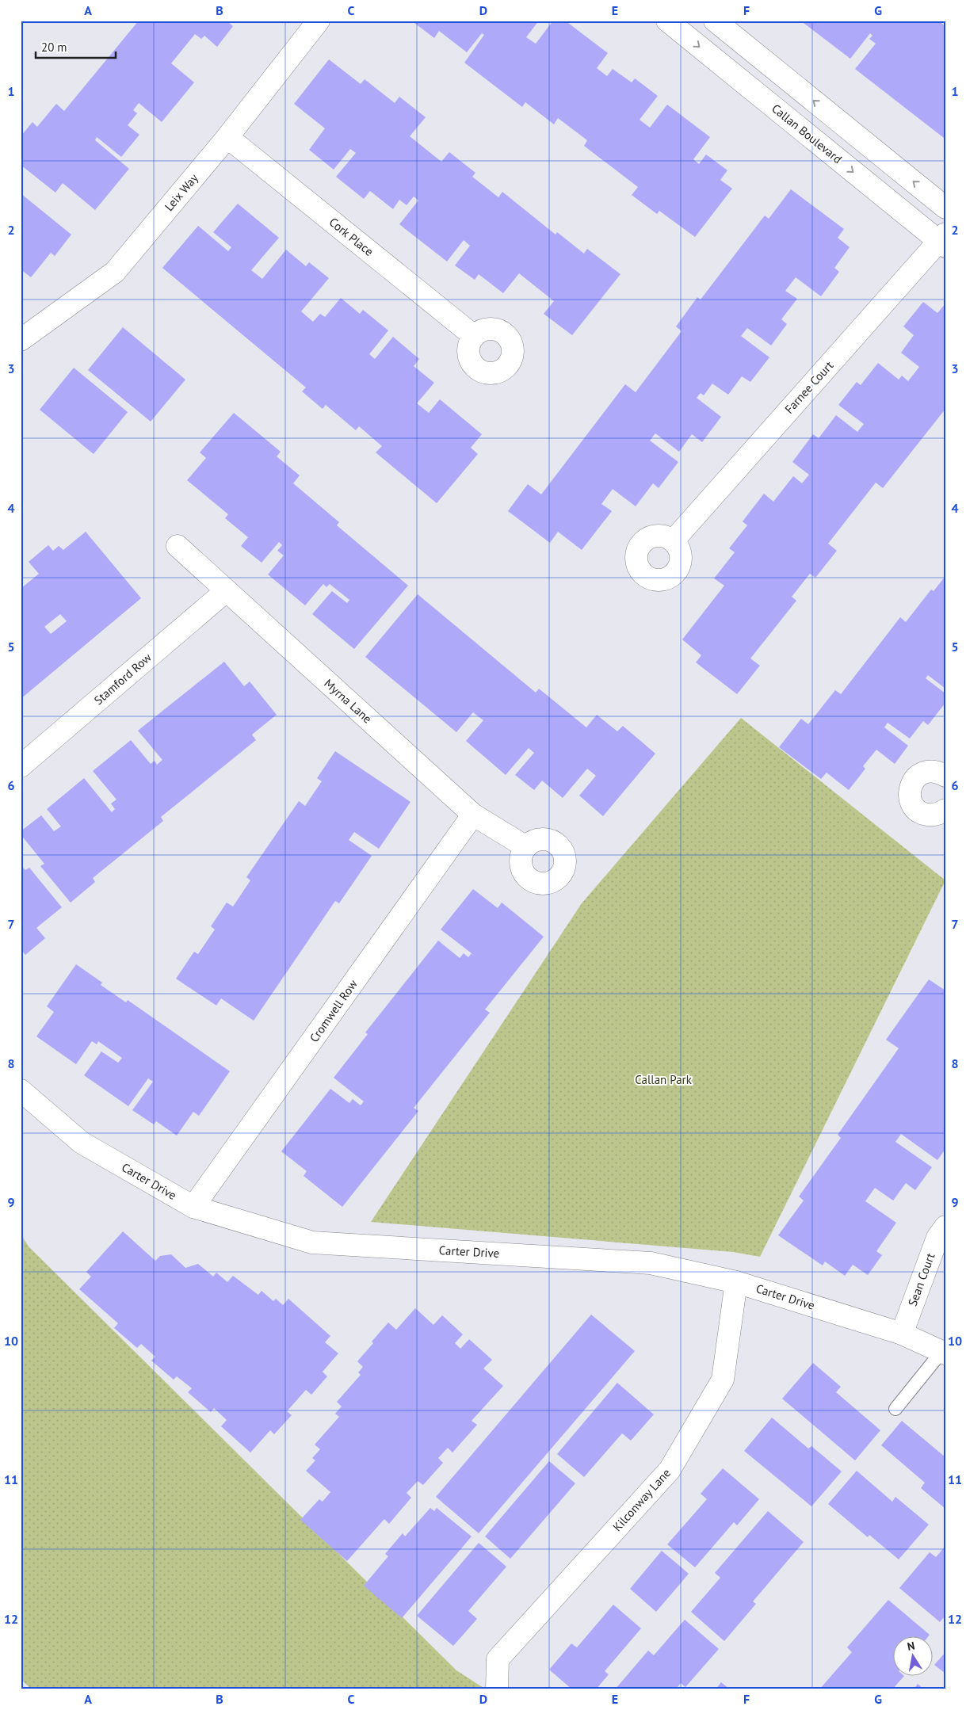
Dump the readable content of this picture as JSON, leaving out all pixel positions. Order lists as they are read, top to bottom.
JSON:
{
  "streets": {
    "street": [
      "Callan Boulevard",
      "Leix Way",
      "Cork Place",
      "Farnee Court",
      "Stamford Row",
      "Myrna Lane",
      "Cromwell Row",
      "Carter Drive",
      "Sean Court",
      "Kilconway Lane"
    ]
  },
  "crossings": [
    ["Callan Boulevard", "Farnee Court"],
    ["Leix Way", "Cork Place"],
    ["Stamford Row", "Myrna Lane"],
    ["Myrna Lane", "Cromwell Row"],
    ["Cromwell Row", "Carter Drive"],
    ["Carter Drive", "Sean Court"],
    ["Carter Drive", "Kilconway Lane"]
  ],
  "parks": ["Callan Park"],
  "scale_bar": "20 m",
  "north": "top",
  "grid": {
    "columns": [
      "A",
      "B",
      "C",
      "D",
      "E",
      "F",
      "G"
    ],
    "rows": [
      "1",
      "2",
      "3",
      "4",
      "5",
      "6",
      "7",
      "8",
      "9",
      "10",
      "11",
      "12"
    ]
  }
}
